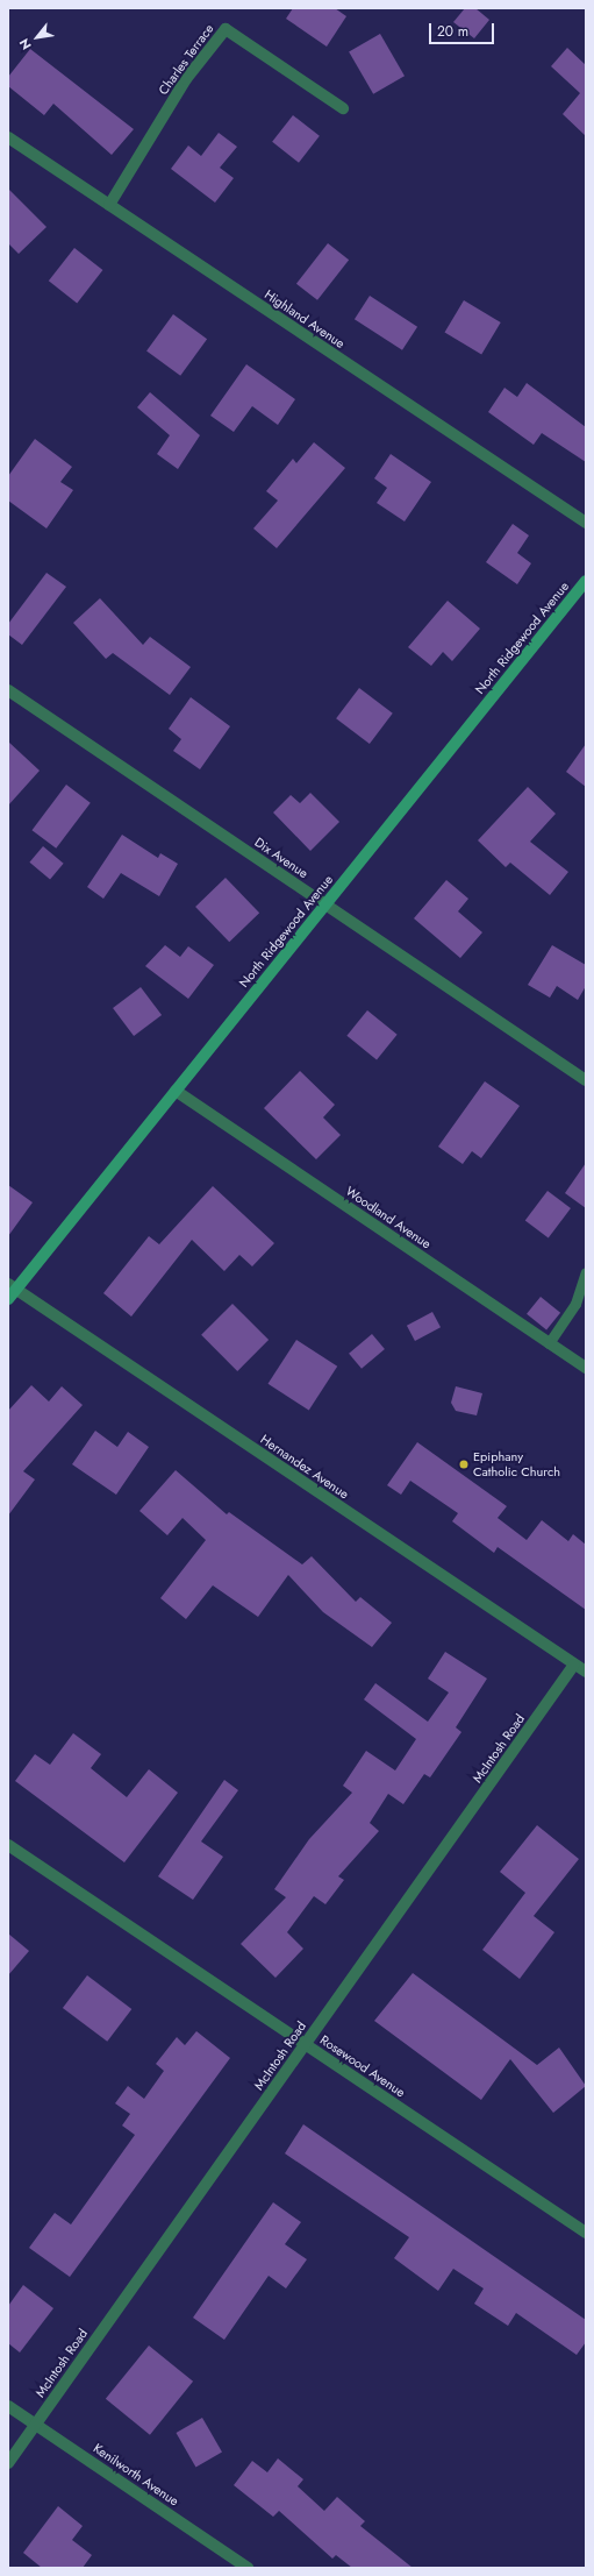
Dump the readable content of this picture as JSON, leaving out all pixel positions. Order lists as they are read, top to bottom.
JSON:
{
  "streets": {
    "street": [
      "Charles Terrace",
      "Highland Avenue",
      "North Ridgewood Avenue",
      "Dix Avenue",
      "Woodland Avenue",
      "Hernandez Avenue",
      "McIntosh Road",
      "Rosewood Avenue",
      "Kenilworth Avenue"
    ]
  },
  "crossings": [
    ["Charles Terrace", "Highland Avenue"],
    ["North Ridgewood Avenue", "Dix Avenue"],
    ["North Ridgewood Avenue", "Woodland Avenue"],
    ["North Ridgewood Avenue", "Hernandez Avenue"],
    ["Hernandez Avenue", "McIntosh Road"],
    ["McIntosh Road", "Rosewood Avenue"],
    ["McIntosh Road", "Kenilworth Avenue"]
  ],
  "places": ["Epiphany Catholic Church"],
  "scale_bar": "20 m",
  "north": "bottom left"
}
